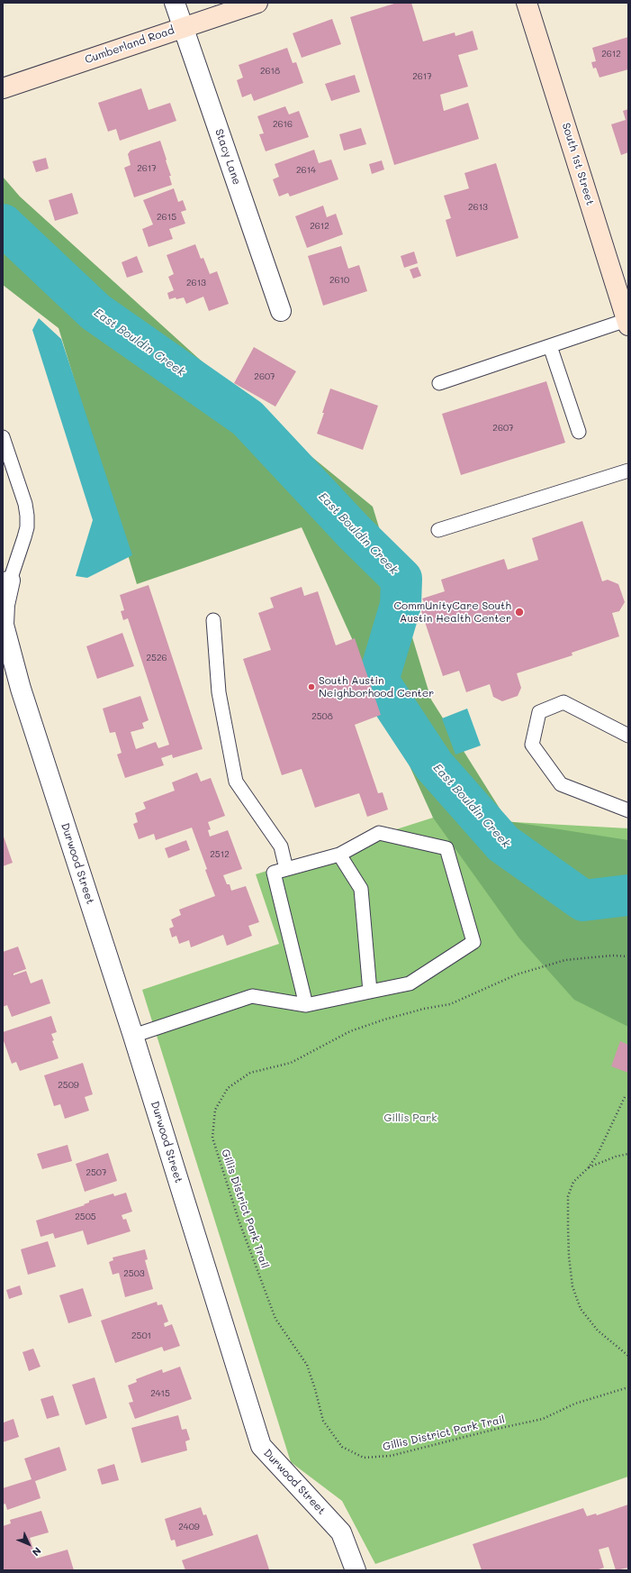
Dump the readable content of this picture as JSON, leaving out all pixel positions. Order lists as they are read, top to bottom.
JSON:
{
  "streets": {
    "main road": ["Cumberland Road", "South 1st Street"],
    "street": ["Stacy Lane", "Durwood Street"],
    "path": ["Gillis District Park Trail"]
  },
  "crossings": [
    ["Cumberland Road", "Stacy Lane"]
  ],
  "water": ["East Bouldin Creek"],
  "parks": ["Gillis Park"],
  "places": ["CommUnityCare South Austin Health Center", "South Austin Neighborhood Center"],
  "house_numbers": [
    "2612",
    "2618",
    "2617",
    "2616",
    "2617",
    "2614",
    "2613",
    "2615",
    "2612",
    "2610",
    "2613",
    "2607",
    "2607",
    "2526",
    "2508",
    "2512",
    "2509",
    "2507",
    "2505",
    "2503",
    "2501",
    "2415",
    "2409"
  ],
  "north": "bottom right"
}
